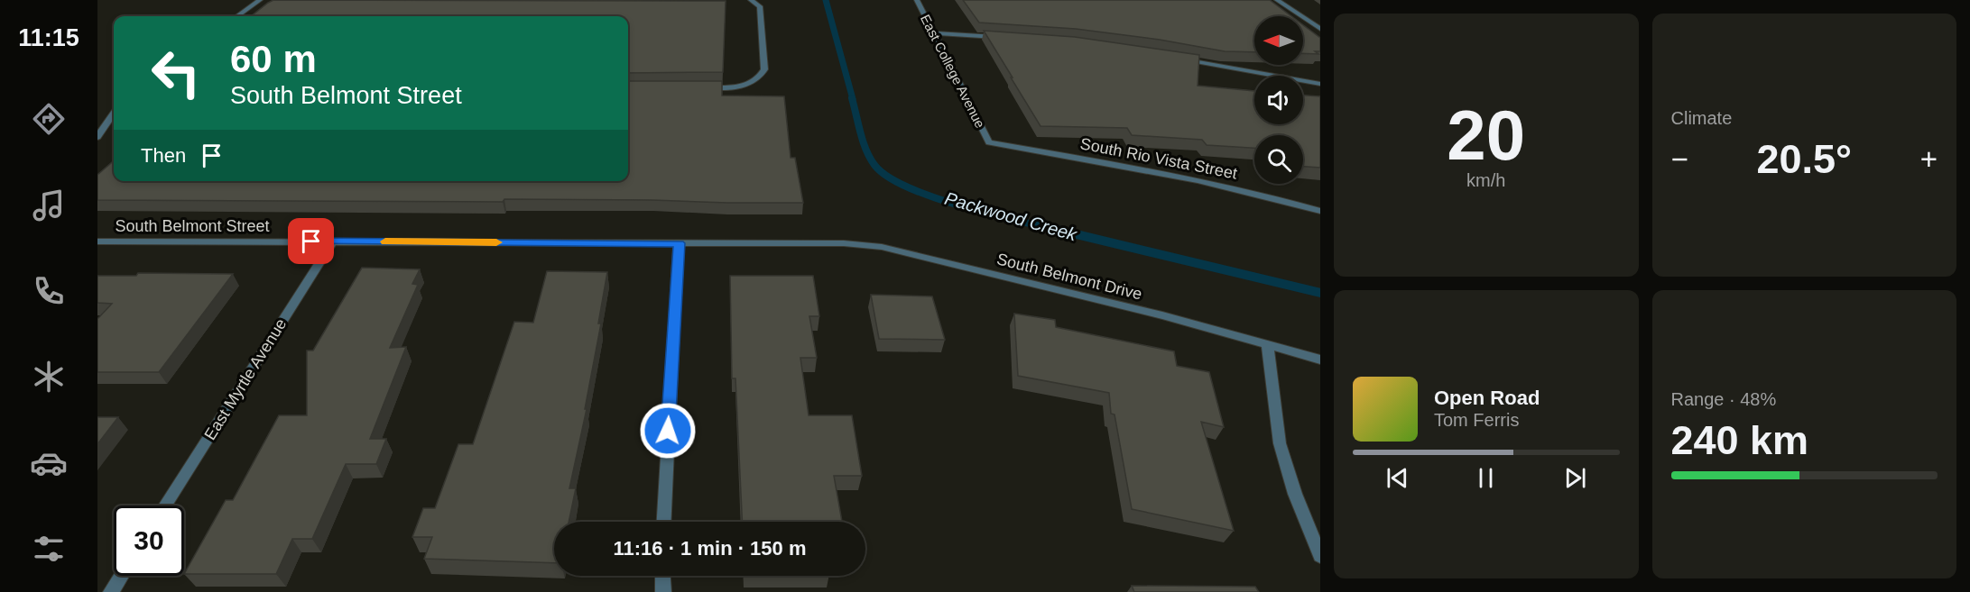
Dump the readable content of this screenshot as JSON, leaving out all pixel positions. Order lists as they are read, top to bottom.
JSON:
{
  "streets": {
    "street": [
      "East College Avenue",
      "South Rio Vista Street",
      "South Belmont Street",
      "South Belmont Drive",
      "East Myrtle Avenue"
    ]
  },
  "crossings": [
    ["East College Avenue", "South Rio Vista Street"],
    ["South Belmont Street", "South Belmont Drive"],
    ["South Belmont Street", "East Myrtle Avenue"]
  ],
  "water": ["Packwood Creek"],
  "north": "left",
  "page": {
    "tabs": "11:15",
    "tile": [
      ["20", "km/h"],
      "Climate",
      ["Range · 48%", "240 km"]
    ],
    "turn": ["60 m", "South Belmont Street"],
    "then": "Then",
    "heat": ["−", "20.5°", "+"],
    "song": ["Open Road", "Tom Ferris"],
    "limit": "30",
    "trip": "11:16 · 1 min · 150 m"
  }
}
